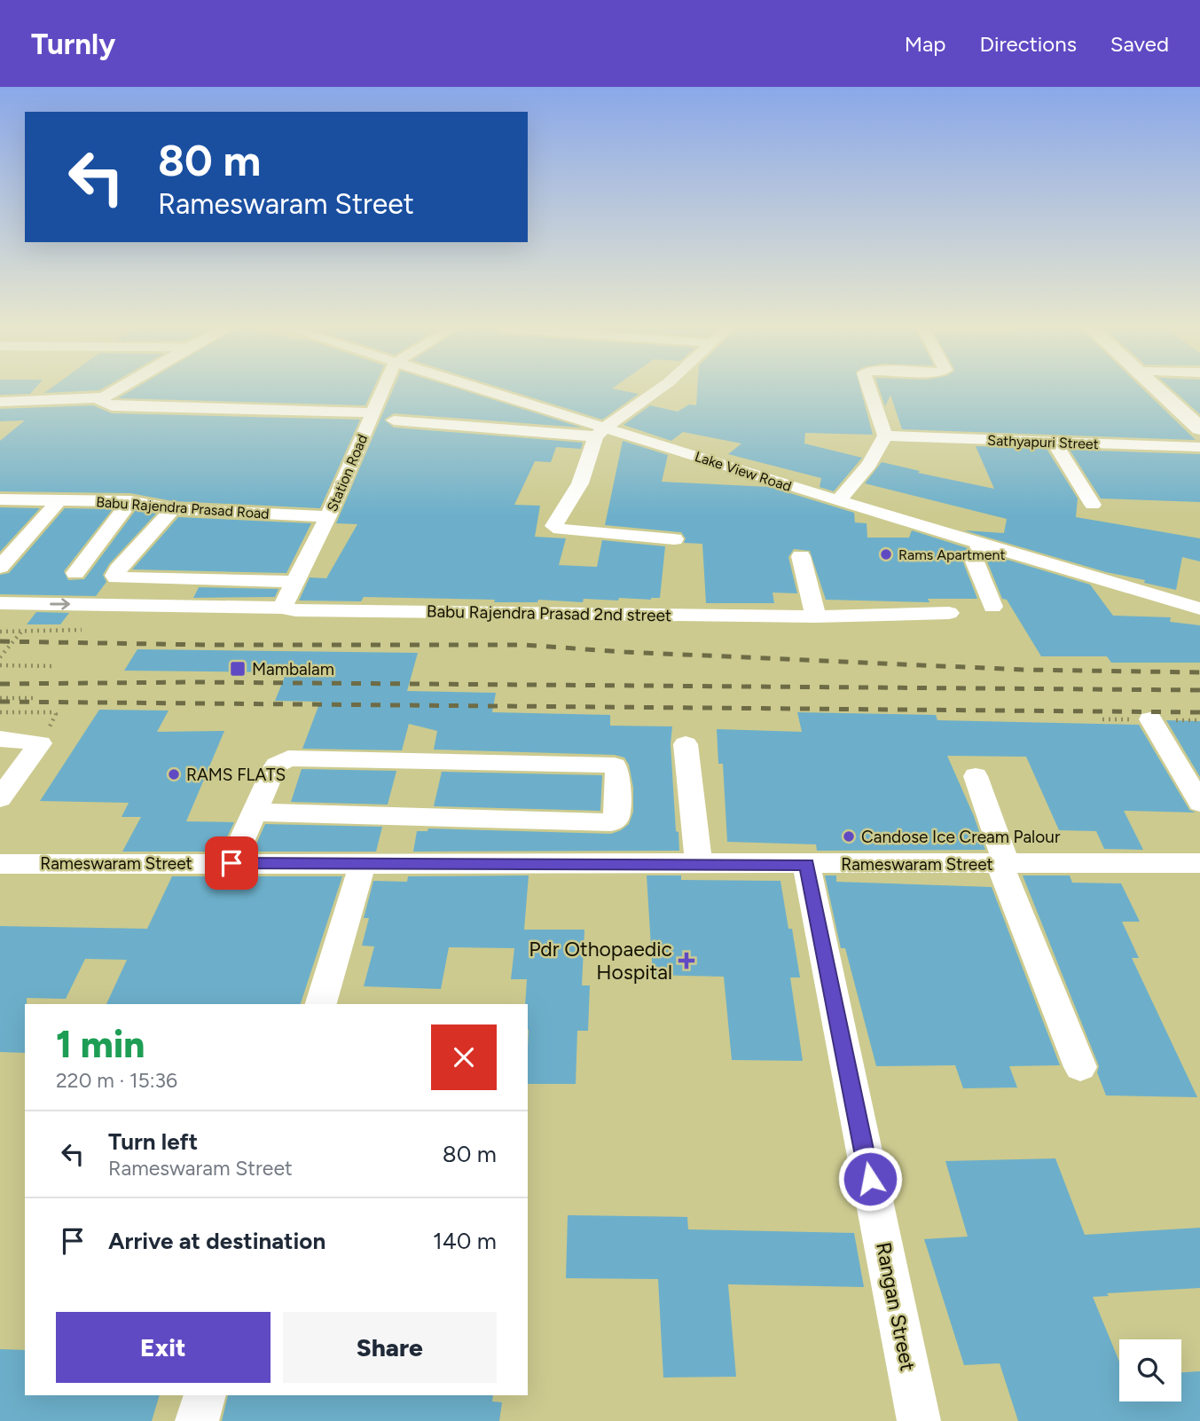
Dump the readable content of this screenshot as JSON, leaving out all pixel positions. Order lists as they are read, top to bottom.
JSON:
{
  "streets": {
    "street": [
      "Sathyapuri Street",
      "Lake View Road",
      "Station Road",
      "Babu Rajendra Prasad Road",
      "Babu Rajendra Prasad 2nd street",
      "Rameswaram Street",
      "Rangan Street"
    ]
  },
  "crossings": [
    ["Station Road", "Babu Rajendra Prasad Road"],
    ["Station Road", "Babu Rajendra Prasad 2nd street"],
    ["Rameswaram Street", "Rangan Street"]
  ],
  "places": {
    "other": ["Rams Apartment", "RAMS FLATS", "Candose Ice Cream Palour"],
    "transit": ["Mambalam"],
    "health": ["Pdr Othopaedic Hospital"]
  },
  "page": {
    "header": "Turnly",
    "nav": ["Map", "Directions", "Saved"],
    "turn": ["80 m", "Rameswaram Street"],
    "heading": ["1 min", "220 m · 15:36"],
    "list": [
      {
        "name": "Turn left",
        "note": "Rameswaram Street",
        "value": "80 m"
      },
      {
        "name": "Arrive at destination",
        "value": "140 m"
      }
    ],
    "buttons": ["Exit", "Share"]
  }
}
